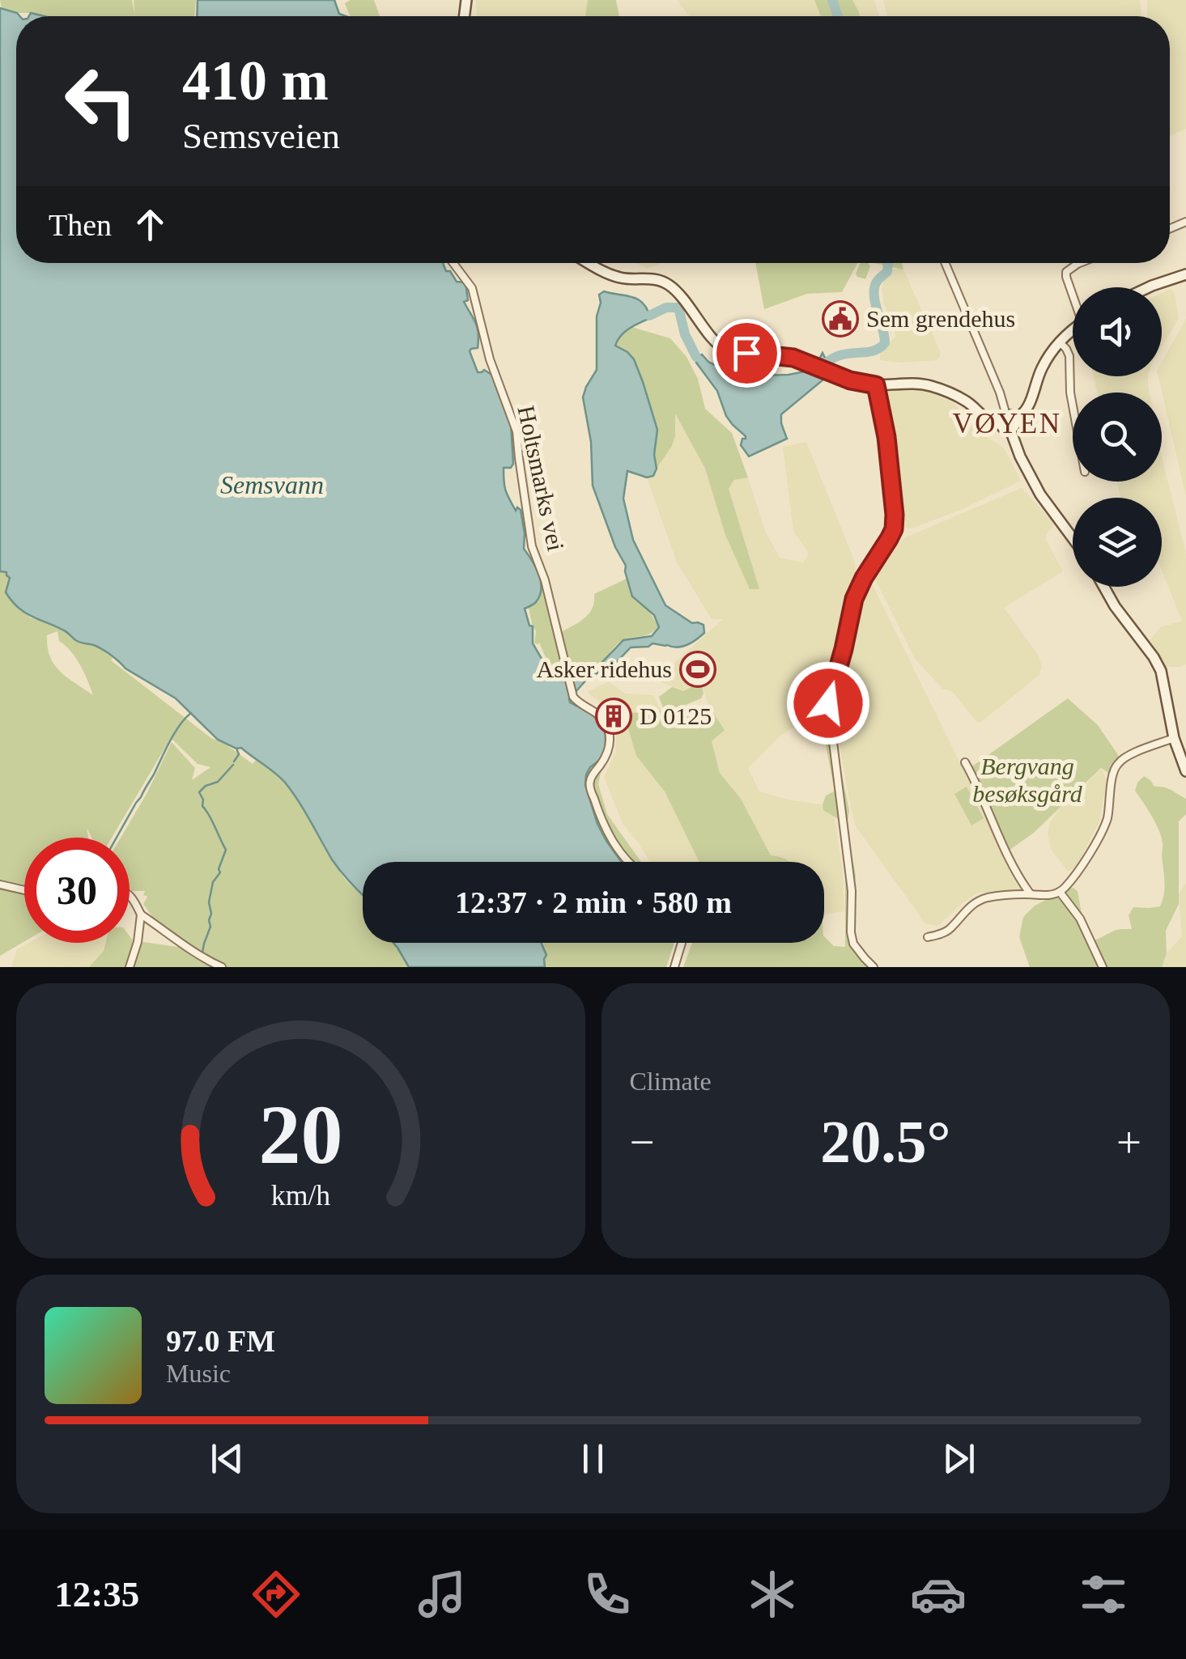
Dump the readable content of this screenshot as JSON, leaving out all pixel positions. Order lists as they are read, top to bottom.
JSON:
{
  "streets": {
    "street": ["Holtsmarks vei"]
  },
  "districts": ["VØYEN"],
  "water": ["Semsvann"],
  "parks": ["Bergvang besøksgård"],
  "places": {
    "public building": ["Sem grendehus"],
    "sports": ["Asker ridehus"],
    "building": ["D 0125"]
  },
  "page": {
    "turn": ["410 m", "Semsveien"],
    "then": "Then",
    "limit": "30",
    "trip": "12:37 · 2 min · 580 m",
    "tile": "Climate",
    "heat": ["−", "20.5°", "+"],
    "song": ["97.0 FM", "Music"],
    "tabs": "12:35",
    "gauge": ["20", "km/h"]
  }
}
